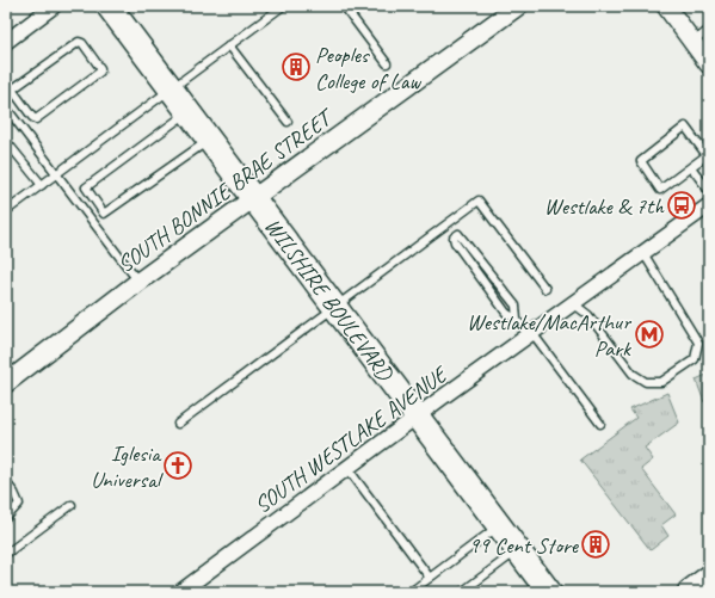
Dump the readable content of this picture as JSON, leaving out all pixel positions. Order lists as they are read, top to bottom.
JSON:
{
  "streets": {
    "main road": ["WILSHIRE BOULEVARD"],
    "street": ["SOUTH BONNIE BRAE STREET", "SOUTH WESTLAKE AVENUE"]
  },
  "crossings": [
    ["SOUTH BONNIE BRAE STREET", "WILSHIRE BOULEVARD"],
    ["WILSHIRE BOULEVARD", "SOUTH WESTLAKE AVENUE"]
  ],
  "places": {
    "building": ["Peoples College of Law", "99 Cent Store"],
    "bus stop": ["Westlake & 7th"],
    "metro station": ["Westlake/MacArthur Park"],
    "church": ["Iglesia Universal"]
  }
}
